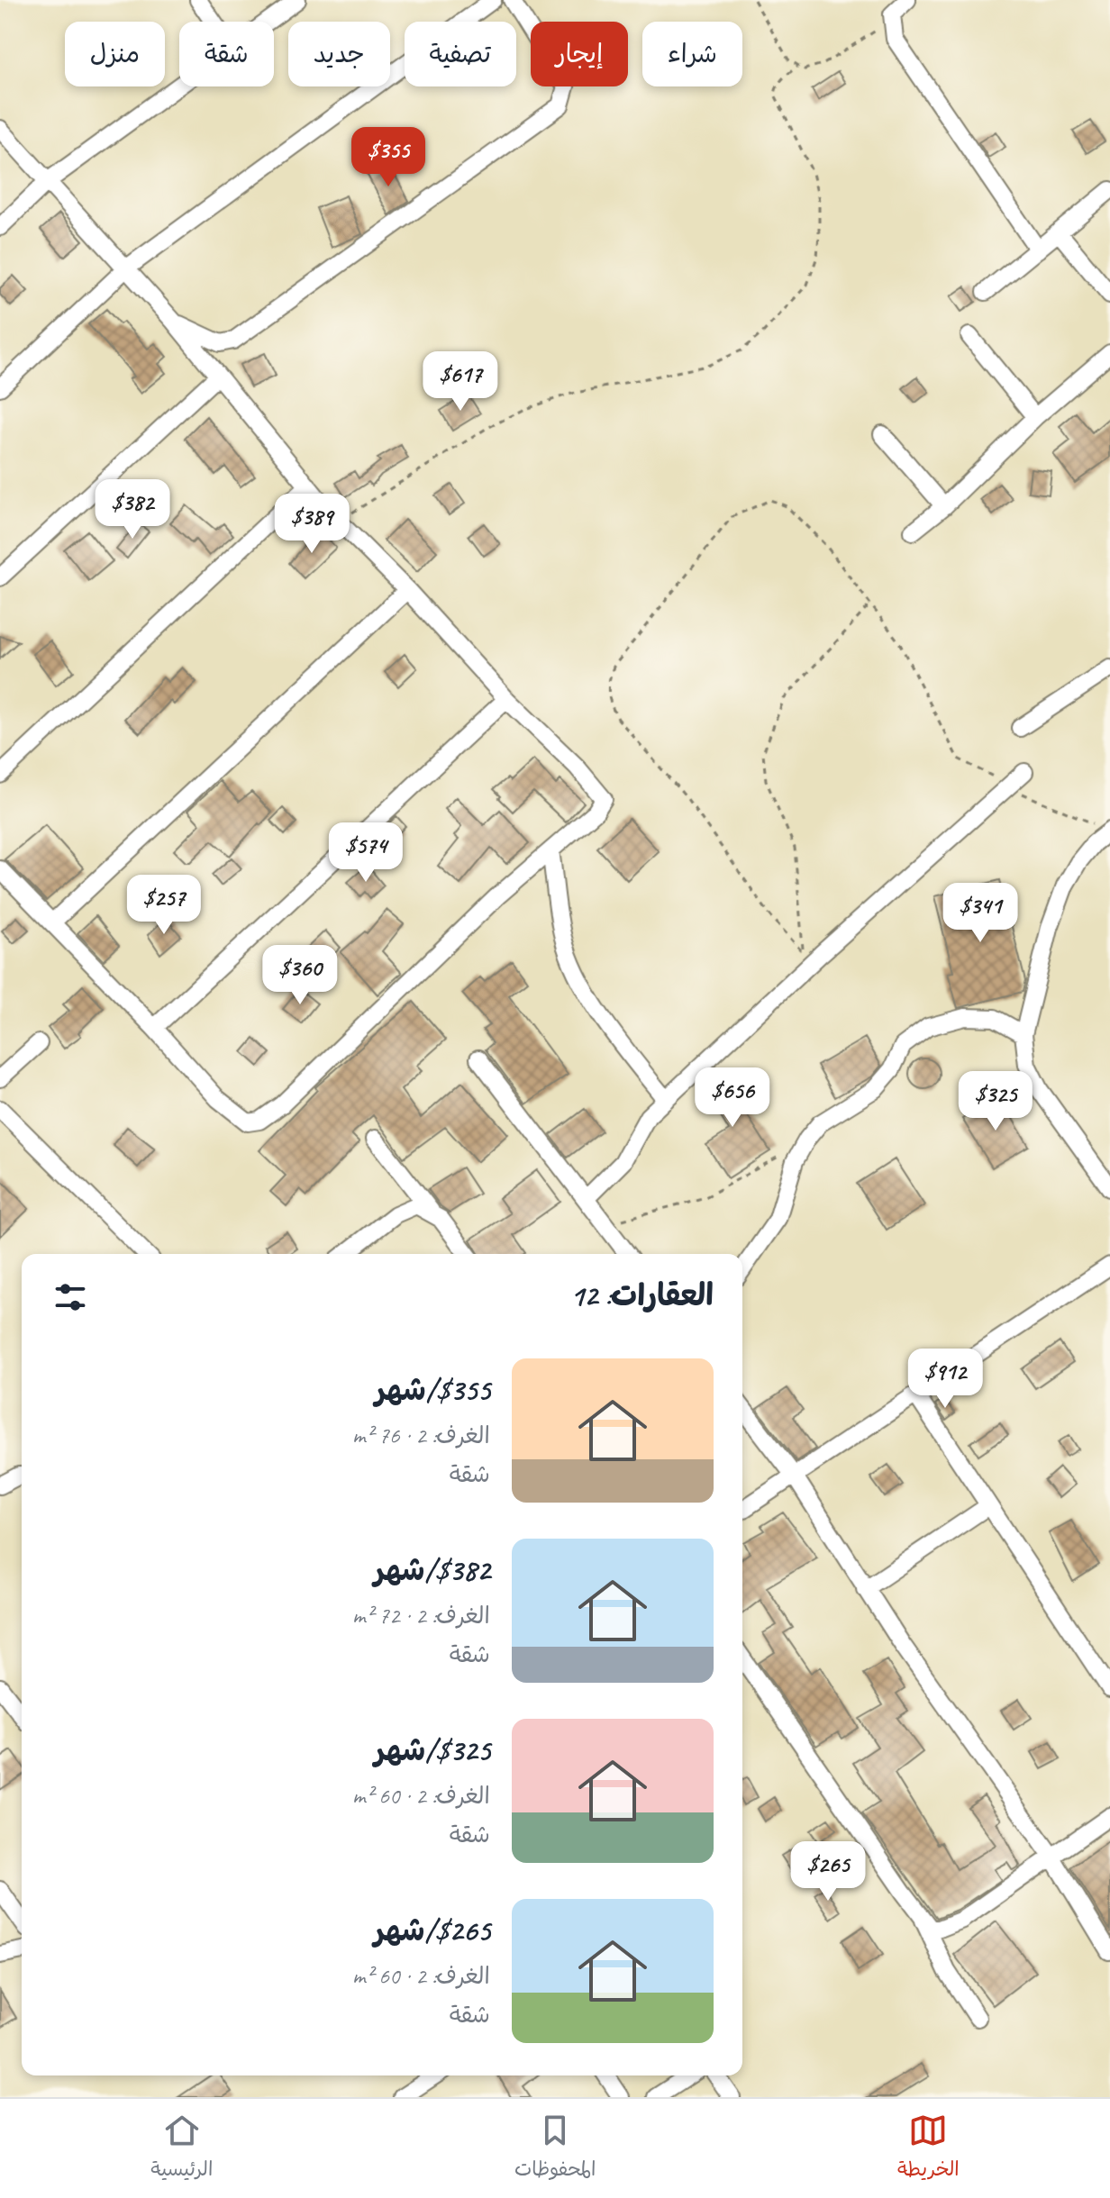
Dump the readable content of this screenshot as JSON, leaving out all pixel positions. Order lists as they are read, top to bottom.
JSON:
{
  "page": {
    "chip": [
      "شراء",
      "إيجار",
      "تصفية",
      "جديد",
      "شقة",
      "منزل"
    ],
    "price": [
      "$355",
      "$617",
      "$382",
      "$389",
      "$574",
      "$257",
      "$341",
      "$360",
      "$656",
      "$325",
      "$912",
      "$265"
    ],
    "heading": "العقارات: 12",
    "list": [
      {
        "name": "$355/شهر",
        "note": "الغرف: 2 · 76 m² · شقة"
      },
      {
        "name": "$382/شهر",
        "note": "الغرف: 2 · 72 m² · شقة"
      },
      {
        "name": "$325/شهر",
        "note": "الغرف: 2 · 60 m² · شقة"
      },
      {
        "name": "$265/شهر",
        "note": "الغرف: 2 · 60 m² · شقة"
      }
    ],
    "tabs": ["الخريطة", "المحفوظات", "الرئيسية"]
  }
}
